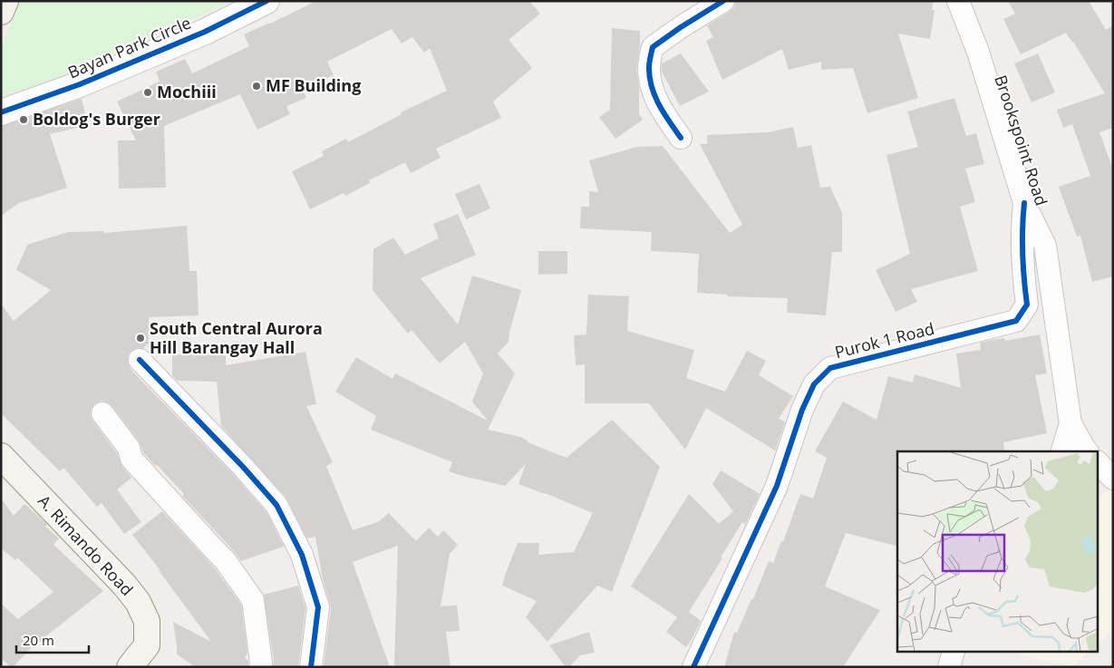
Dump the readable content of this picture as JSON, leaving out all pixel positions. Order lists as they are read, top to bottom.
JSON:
{
  "streets": {
    "main road": ["A. Rimando Road"],
    "street": ["Bayan Park Circle", "Brookspoint Road", "Purok 1 Road"]
  },
  "crossings": [
    ["Brookspoint Road", "Purok 1 Road"]
  ],
  "places": [
    "MF Building",
    "Mochiii",
    "Boldog's Burger",
    "South Central Aurora Hill Barangay Hall"
  ],
  "scale_bar": "20 m"
}
